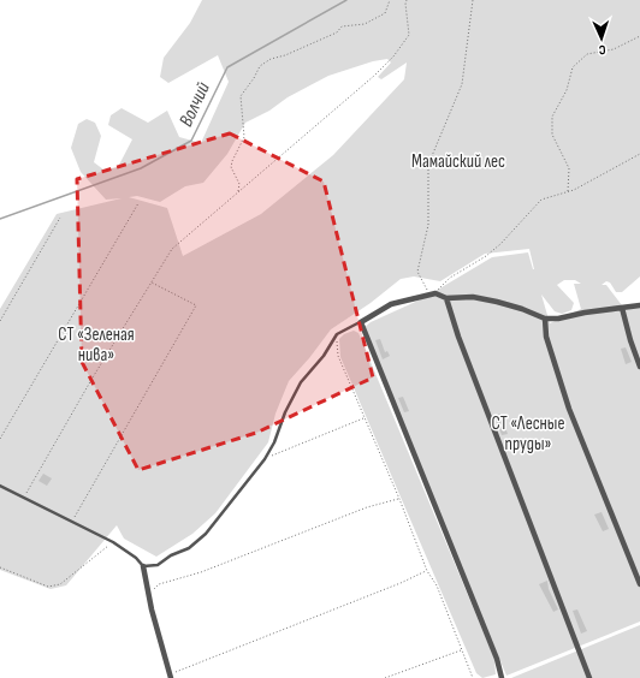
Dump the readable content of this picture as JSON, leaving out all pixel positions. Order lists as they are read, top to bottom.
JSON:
{
  "water": ["Волчий"],
  "parks": ["Мамайский лес", "СТ «Зеленая нива»", "СТ «Лесные пруды»"],
  "north": "bottom"
}
